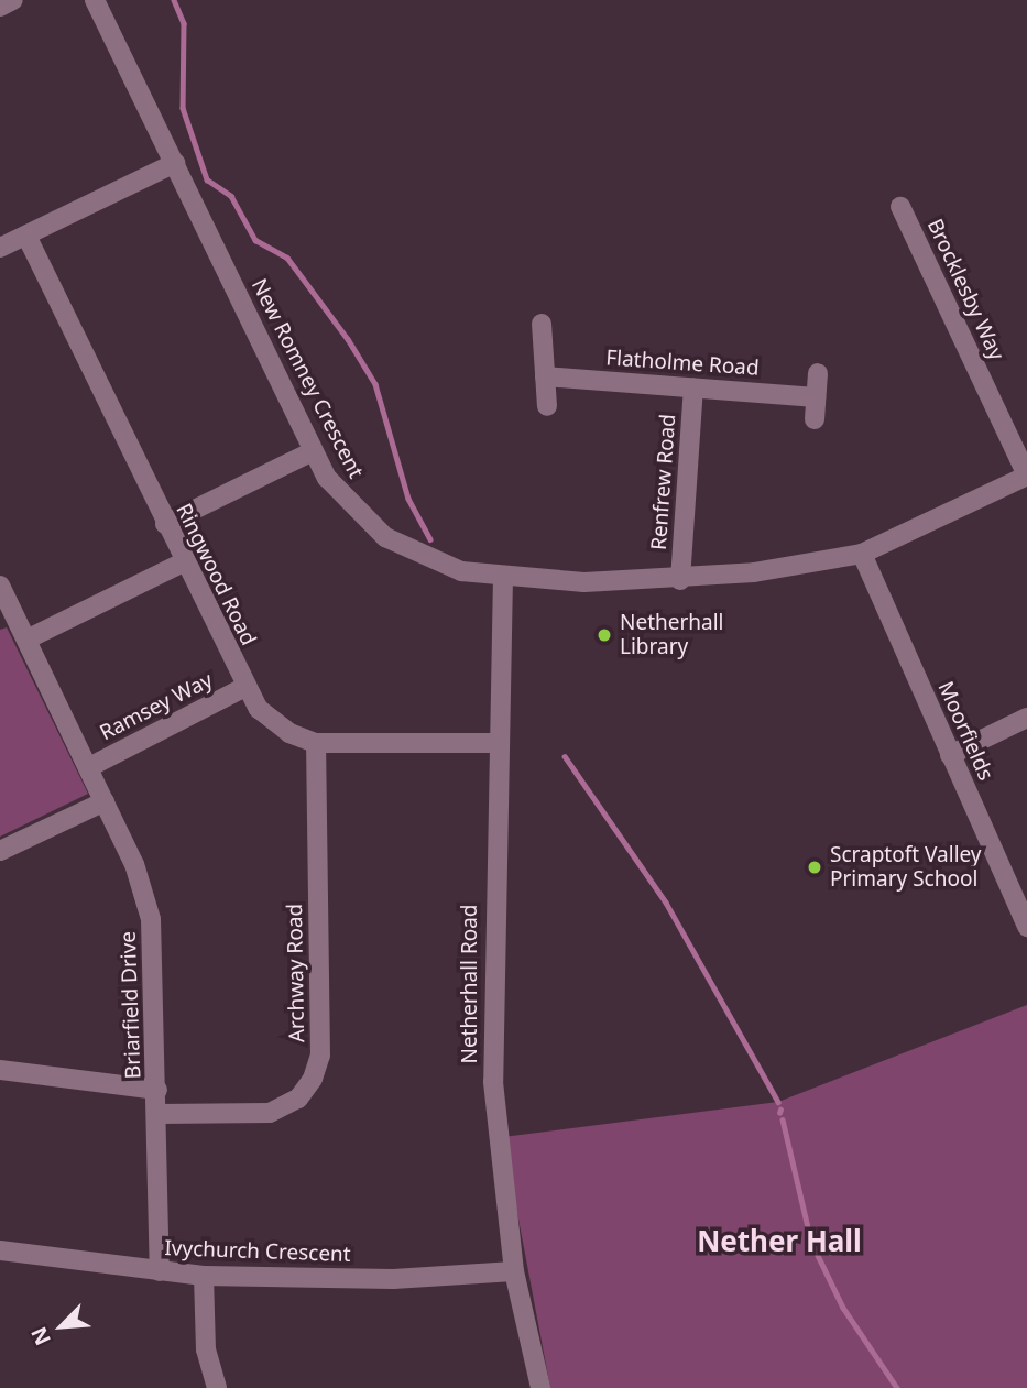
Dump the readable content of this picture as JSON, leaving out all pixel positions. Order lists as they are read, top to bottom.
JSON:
{
  "streets": {
    "street": [
      "Brocklesby Way",
      "Flatholme Road",
      "New Romney Crescent",
      "Renfrew Road",
      "Ringwood Road",
      "Ramsey Way",
      "Moorfields",
      "Archway Road",
      "Netherhall Road",
      "Briarfield Drive",
      "Ivychurch Crescent"
    ]
  },
  "crossings": [
    ["Brocklesby Way", "New Romney Crescent"],
    ["Flatholme Road", "Renfrew Road"],
    ["New Romney Crescent", "Renfrew Road"],
    ["New Romney Crescent", "Moorfields"],
    ["New Romney Crescent", "Netherhall Road"],
    ["Ringwood Road", "Ramsey Way"],
    ["Ringwood Road", "Archway Road"],
    ["Ringwood Road", "Netherhall Road"],
    ["Ramsey Way", "Briarfield Drive"],
    ["Archway Road", "Briarfield Drive"],
    ["Netherhall Road", "Ivychurch Crescent"],
    ["Briarfield Drive", "Ivychurch Crescent"]
  ],
  "districts": ["Nether Hall"],
  "places": ["Netherhall Library", "Scraptoft Valley Primary School"],
  "north": "bottom left"
}
